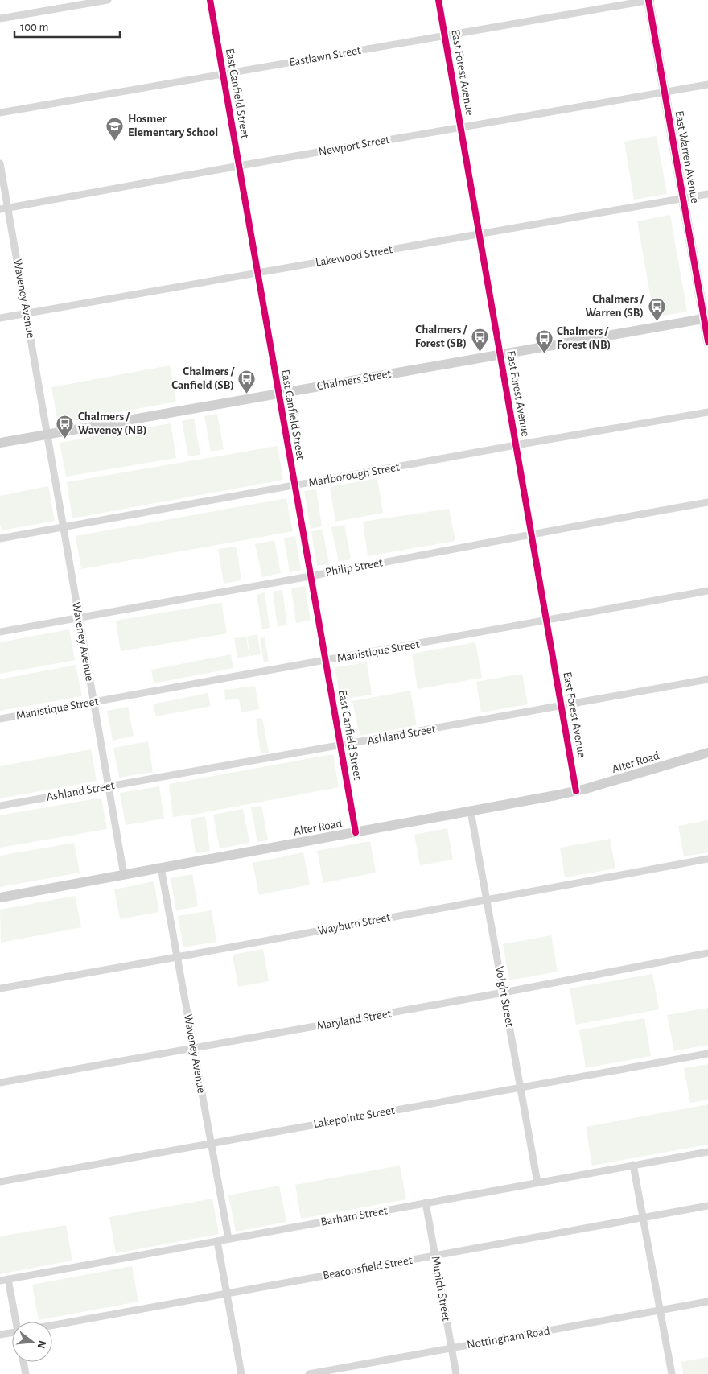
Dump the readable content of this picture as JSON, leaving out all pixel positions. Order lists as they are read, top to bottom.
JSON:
{
  "streets": {
    "street": [
      "Eastlawn Street",
      "East Forest Avenue",
      "East Canfield Street",
      "Newport Street",
      "East Warren Avenue",
      "Lakewood Street",
      "Waveney Avenue",
      "Chalmers Street",
      "Marlborough Street",
      "Philip Street",
      "Manistique Street",
      "Ashland Street",
      "Alter Road",
      "Wayburn Street",
      "Voight Street",
      "Maryland Street",
      "Lakepointe Street",
      "Barham Street",
      "Beaconsfield Street",
      "Munich Street",
      "Nottingham Road"
    ]
  },
  "crossings": [
    ["Eastlawn Street", "East Forest Avenue"],
    ["Eastlawn Street", "East Canfield Street"],
    ["Eastlawn Street", "East Warren Avenue"],
    ["East Forest Avenue", "Newport Street"],
    ["East Forest Avenue", "Lakewood Street"],
    ["East Forest Avenue", "Chalmers Street"],
    ["East Forest Avenue", "Marlborough Street"],
    ["East Forest Avenue", "Philip Street"],
    ["East Forest Avenue", "Manistique Street"],
    ["East Forest Avenue", "Ashland Street"],
    ["East Forest Avenue", "Alter Road"],
    ["East Canfield Street", "Newport Street"],
    ["East Canfield Street", "Lakewood Street"],
    ["East Canfield Street", "Chalmers Street"],
    ["East Canfield Street", "Marlborough Street"],
    ["East Canfield Street", "Philip Street"],
    ["East Canfield Street", "Manistique Street"],
    ["East Canfield Street", "Ashland Street"],
    ["East Canfield Street", "Alter Road"],
    ["Newport Street", "East Warren Avenue"],
    ["Newport Street", "Waveney Avenue"],
    ["East Warren Avenue", "Lakewood Street"],
    ["East Warren Avenue", "Chalmers Street"],
    ["Lakewood Street", "Waveney Avenue"],
    ["Waveney Avenue", "Chalmers Street"],
    ["Waveney Avenue", "Marlborough Street"],
    ["Waveney Avenue", "Philip Street"],
    ["Waveney Avenue", "Manistique Street"],
    ["Waveney Avenue", "Ashland Street"],
    ["Waveney Avenue", "Alter Road"],
    ["Waveney Avenue", "Wayburn Street"],
    ["Waveney Avenue", "Maryland Street"],
    ["Waveney Avenue", "Lakepointe Street"],
    ["Waveney Avenue", "Barham Street"],
    ["Alter Road", "Voight Street"],
    ["Wayburn Street", "Voight Street"],
    ["Voight Street", "Maryland Street"],
    ["Voight Street", "Lakepointe Street"],
    ["Voight Street", "Barham Street"],
    ["Barham Street", "Munich Street"],
    ["Beaconsfield Street", "Munich Street"],
    ["Munich Street", "Nottingham Road"]
  ],
  "places": {
    "school or university": ["Hosmer Elementary School"],
    "bus stop": [
      "Chalmers / Warren (SB)",
      "Chalmers / Forest (SB)",
      "Chalmers / Forest (NB)",
      "Chalmers / Canfield (SB)",
      "Chalmers / Waveney (NB)"
    ]
  },
  "scale_bar": "100 m",
  "north": "right"
}
